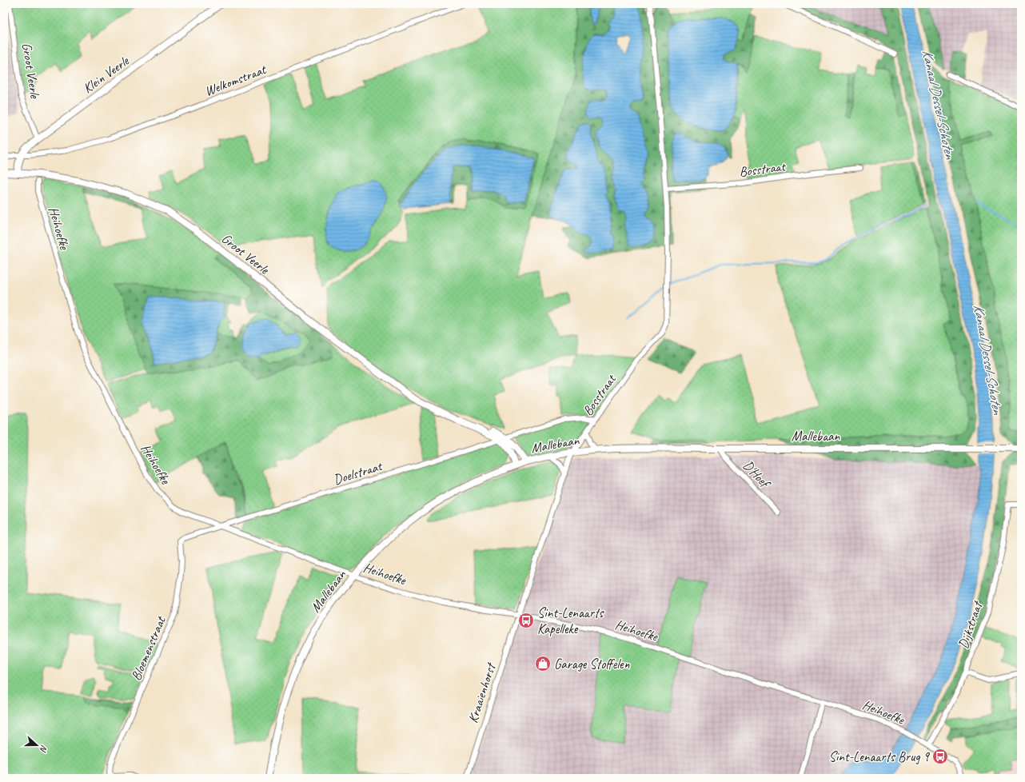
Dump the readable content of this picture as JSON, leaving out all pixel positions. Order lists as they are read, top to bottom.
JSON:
{
  "streets": {
    "main road": ["Groot Veerle", "Klein Veerle", "Mallebaan"],
    "street": [
      "Welkomstraat",
      "Bosstraat",
      "Heihoefke",
      "Doelstraat",
      "D'Hoef",
      "Dijkstraat",
      "Bloemenstraat",
      "Kraaienhorst"
    ]
  },
  "crossings": [
    ["Groot Veerle", "Klein Veerle"],
    ["Groot Veerle", "Mallebaan"],
    ["Groot Veerle", "Doelstraat"],
    ["Klein Veerle", "Welkomstraat"],
    ["Bosstraat", "Heihoefke"],
    ["Bosstraat", "Mallebaan"],
    ["Bosstraat", "Doelstraat"],
    ["Bosstraat", "Kraaienhorst"],
    ["Heihoefke", "Mallebaan"],
    ["Heihoefke", "Doelstraat"],
    ["Heihoefke", "Dijkstraat"],
    ["Heihoefke", "Bloemenstraat"],
    ["Heihoefke", "Kraaienhorst"],
    ["Mallebaan", "D'Hoef"],
    ["Doelstraat", "Bloemenstraat"]
  ],
  "water": ["Kanaal Dessel-Schoten"],
  "places": {
    "bus stop": ["Sint-Lenaarts Kapelleke", "Sint-Lenaarts Brug 9"],
    "shop": ["Garage Stoffelen"]
  },
  "north": "right"
}
